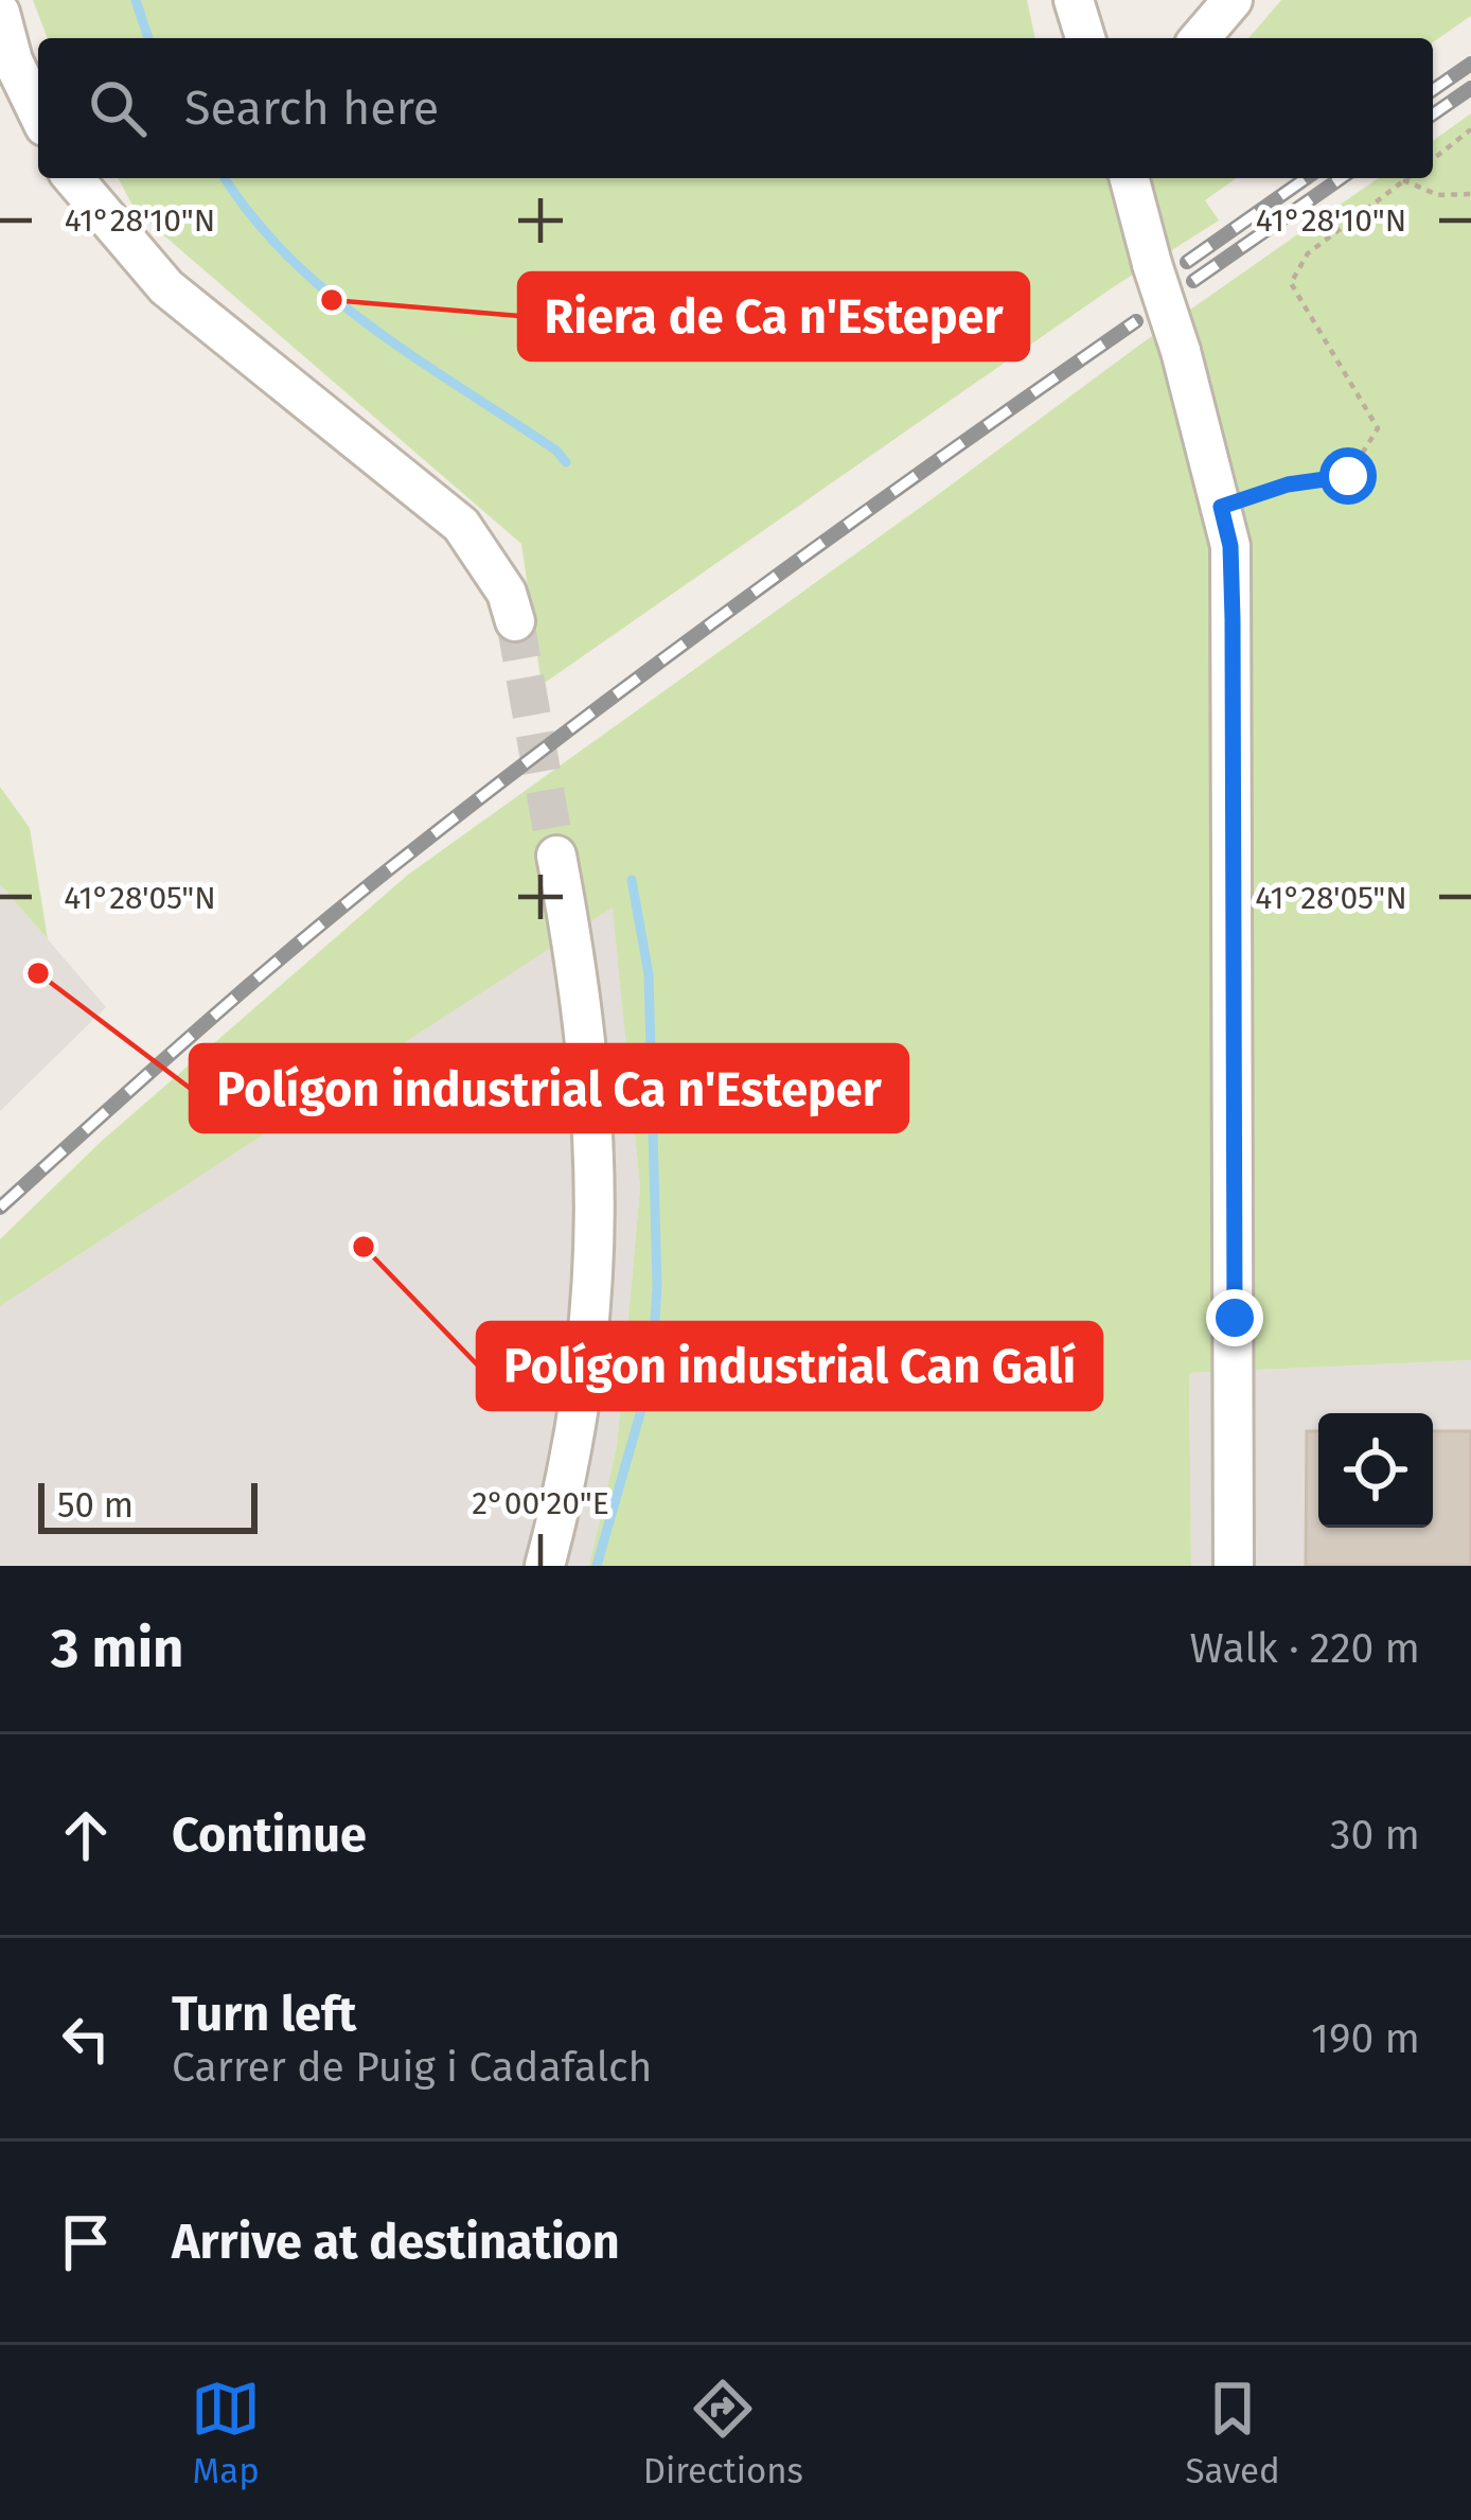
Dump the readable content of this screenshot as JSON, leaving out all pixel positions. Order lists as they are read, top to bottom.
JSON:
{
  "places": ["Riera de Ca n'Esteper", "Polígon industrial Ca n'Esteper", "Polígon industrial Can Galí"],
  "scale_bar": "50 m",
  "page": {
    "search": "Search here",
    "scale": "50 m",
    "heading": ["3 min", "Walk · 220 m"],
    "list": [
      ["Continue", "30 m"],
      ["Turn left", "Carrer de Puig i Cadafalch", "190 m"],
      "Arrive at destination"
    ],
    "nav": ["Map", "Directions", "Saved"]
  },
  "coordinates": ["41°28'10\"N", "41°28'05\"N", "2°00'20\"E"]
}
